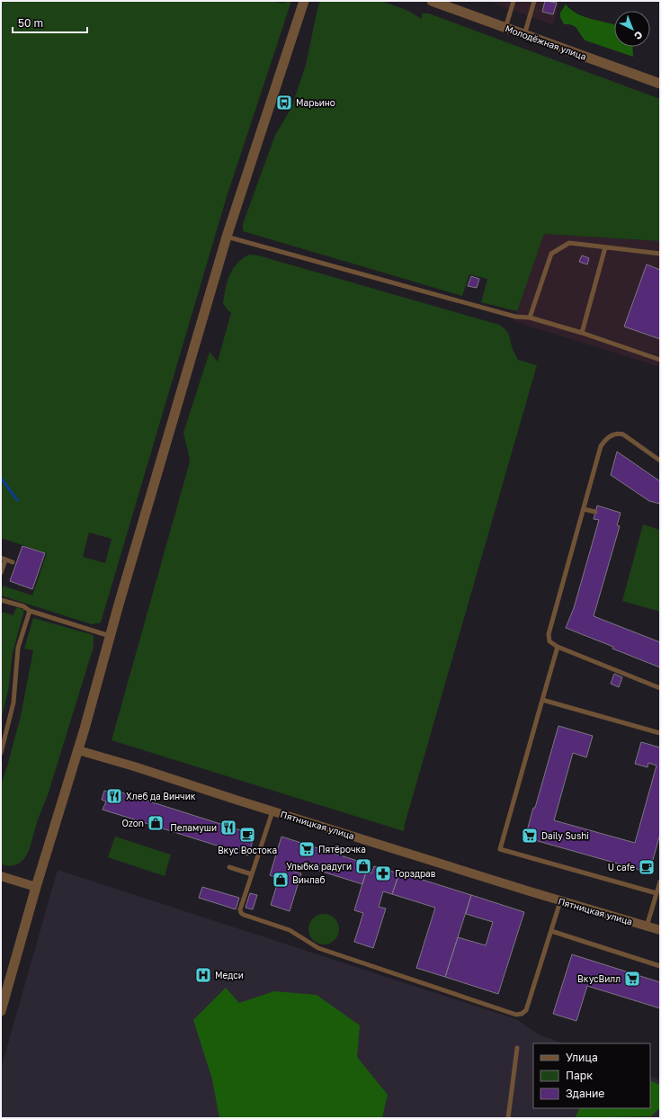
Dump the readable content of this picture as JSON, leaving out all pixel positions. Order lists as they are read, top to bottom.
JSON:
{
  "streets": {
    "street": ["Молодёжная улица", "Пятницкая улица"]
  },
  "places": {
    "bus stop": ["Марьино"],
    "restaurant": ["Хлеб да Винчик", "Пеламуши"],
    "shop": ["Ozon", "Улыбка радуги", "Винлаб"],
    "cafe": ["Вкус Востока", "U cafe"],
    "supermarket": ["Daily Sushi", "Пятёрочка", "ВкусВилл"],
    "pharmacy": ["Горздрав"],
    "hospital": ["Медси"]
  },
  "legend": ["Улица", "Парк", "Здание"],
  "scale_bar": "50 m",
  "north": "bottom right"
}
